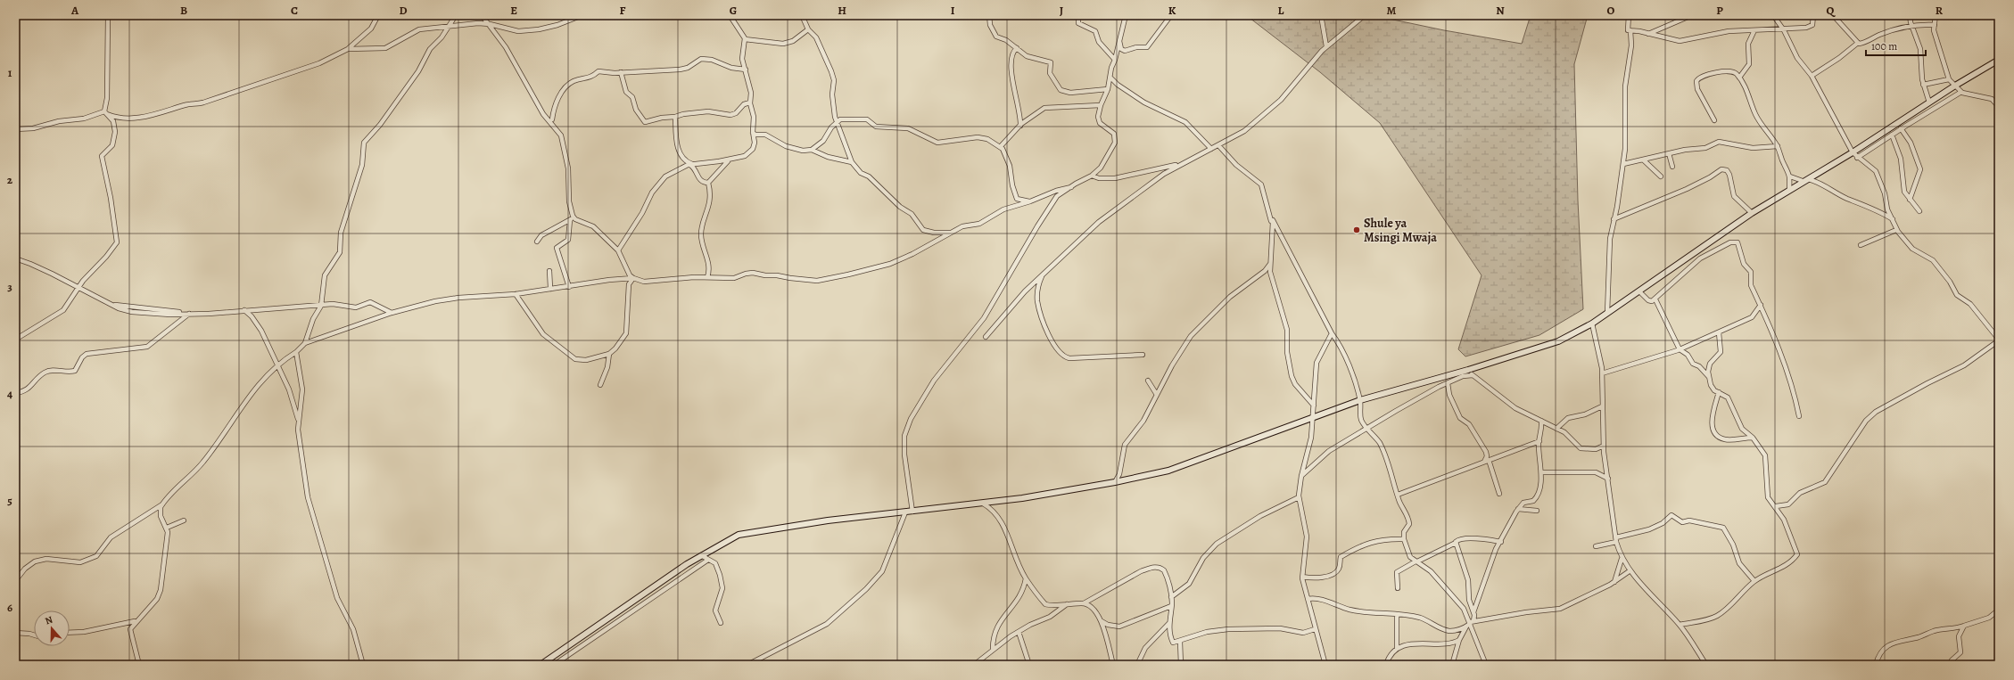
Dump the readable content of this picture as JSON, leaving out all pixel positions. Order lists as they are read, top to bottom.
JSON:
{
  "places": ["Shule ya Msingi Mwaja"],
  "scale_bar": "100 m",
  "north": "top",
  "grid": {
    "columns": [
      "A",
      "B",
      "C",
      "D",
      "E",
      "F",
      "G",
      "H",
      "I",
      "J",
      "K",
      "L",
      "M",
      "N",
      "O",
      "P",
      "Q",
      "R"
    ],
    "rows": [
      "1",
      "2",
      "3",
      "4",
      "5",
      "6"
    ]
  }
}
